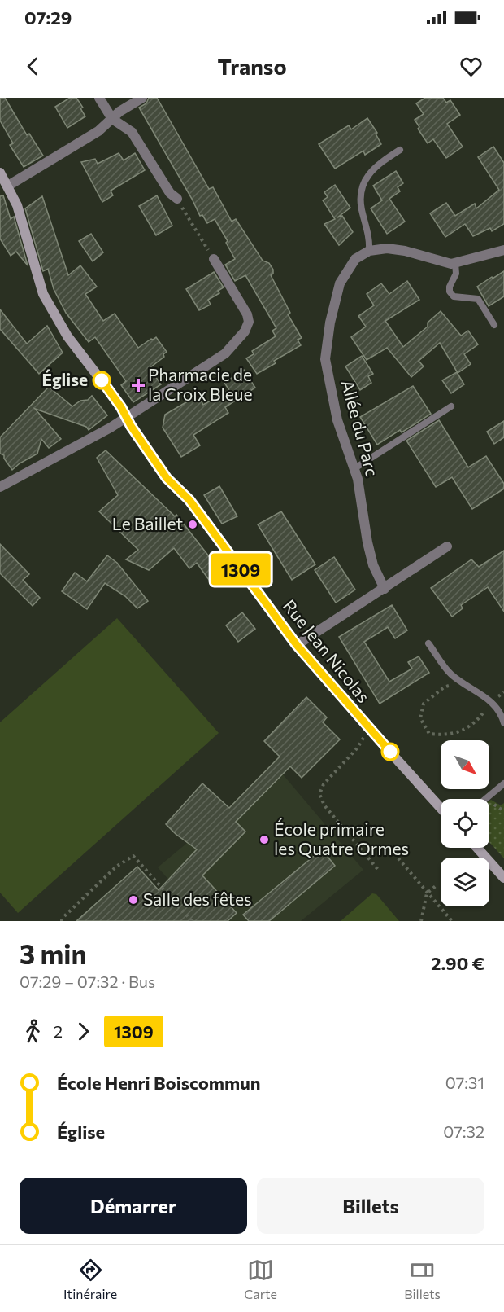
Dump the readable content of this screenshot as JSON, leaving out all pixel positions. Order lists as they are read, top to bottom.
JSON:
{
  "streets": {
    "street": ["Allée du Parc", "Rue Jean Nicolas"]
  },
  "places": {
    "other": [
      "Église",
      "Le Baillet",
      "École primaire les Quatre Ormes",
      "Salle des fêtes"
    ],
    "health": ["Pharmacie de la Croix Bleue"]
  },
  "lines": ["bus line 1309"],
  "north": "bottom right",
  "page": {
    "status": "07:29",
    "header": "Transo",
    "on_map": "1309",
    "heading": ["3 min", "07:29 – 07:32 · Bus", "2.90 €"],
    "legs": ["2", "1309"],
    "list": [
      {
        "name": "École Henri Boiscommun",
        "value": "07:31"
      },
      {
        "name": "Église",
        "value": "07:32"
      }
    ],
    "buttons": ["Démarrer", "Billets"],
    "tabs": ["Itinéraire", "Carte", "Billets"]
  }
}
